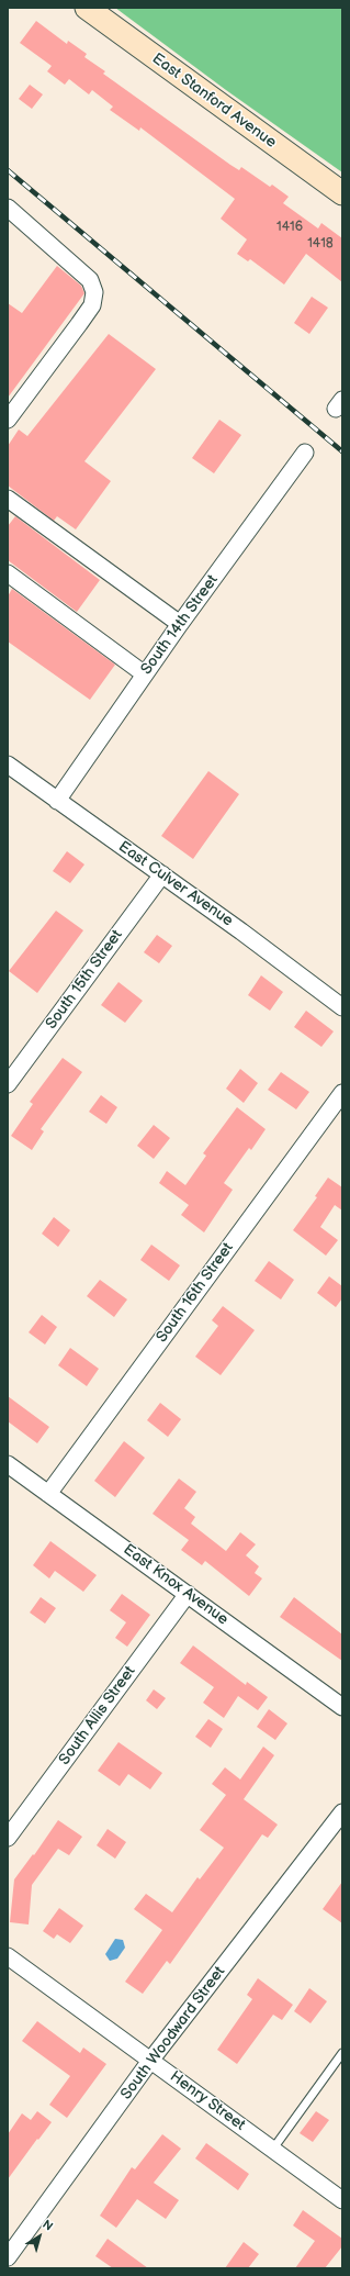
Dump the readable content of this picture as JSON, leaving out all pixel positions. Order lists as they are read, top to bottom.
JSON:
{
  "streets": {
    "main road": ["East Stanford Avenue"],
    "street": [
      "South 14th Street",
      "East Culver Avenue",
      "South 15th Street",
      "South 16th Street",
      "East Knox Avenue",
      "South Allis Street",
      "South Woodward Street",
      "Henry Street"
    ]
  },
  "crossings": [
    ["South 14th Street", "East Culver Avenue"],
    ["East Culver Avenue", "South 15th Street"],
    ["South 16th Street", "East Knox Avenue"],
    ["East Knox Avenue", "South Allis Street"],
    ["South Woodward Street", "Henry Street"]
  ],
  "house_numbers": ["1416", "1418"],
  "north": "top right"
}
